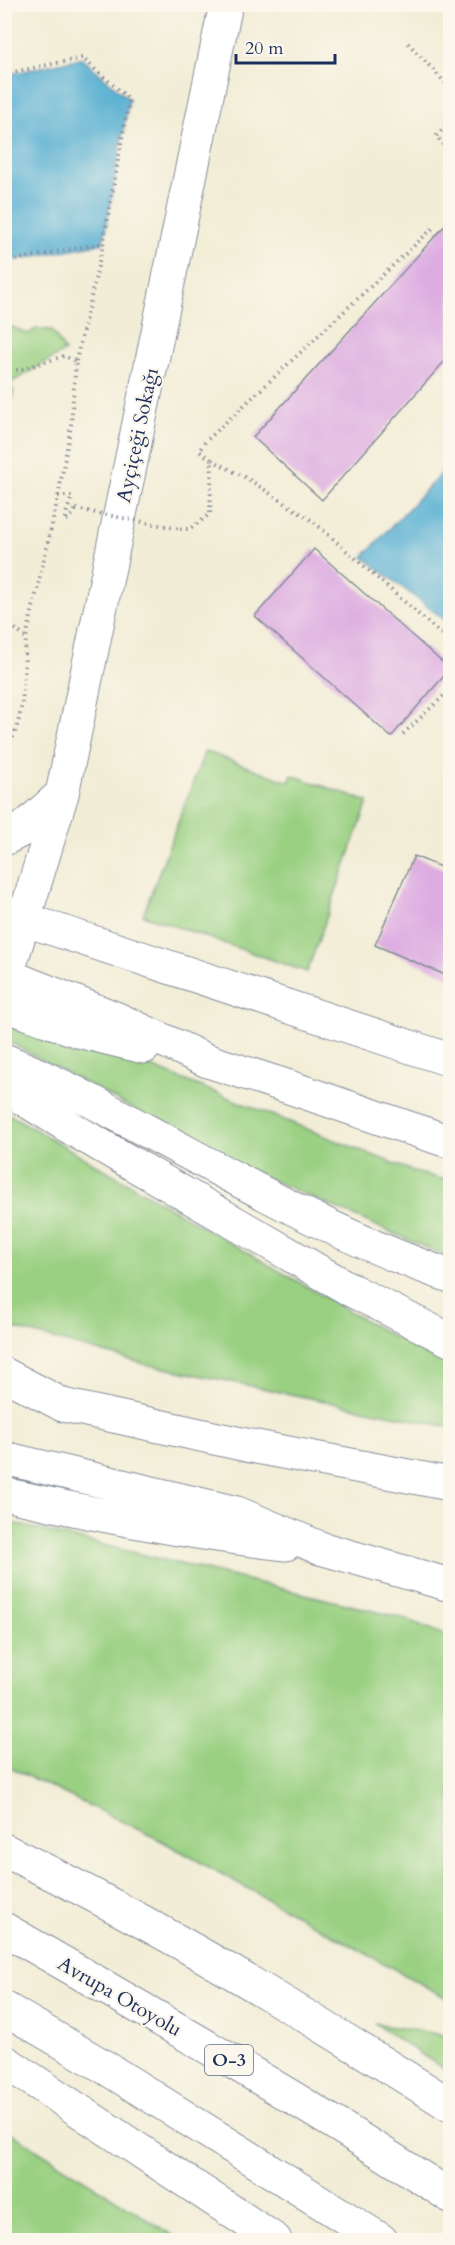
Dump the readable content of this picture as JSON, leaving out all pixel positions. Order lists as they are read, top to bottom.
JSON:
{
  "streets": {
    "main road": ["Ayçiçeği Sokağı", "Avrupa Otoyolu", "O-3"]
  },
  "scale_bar": "20 m"
}
